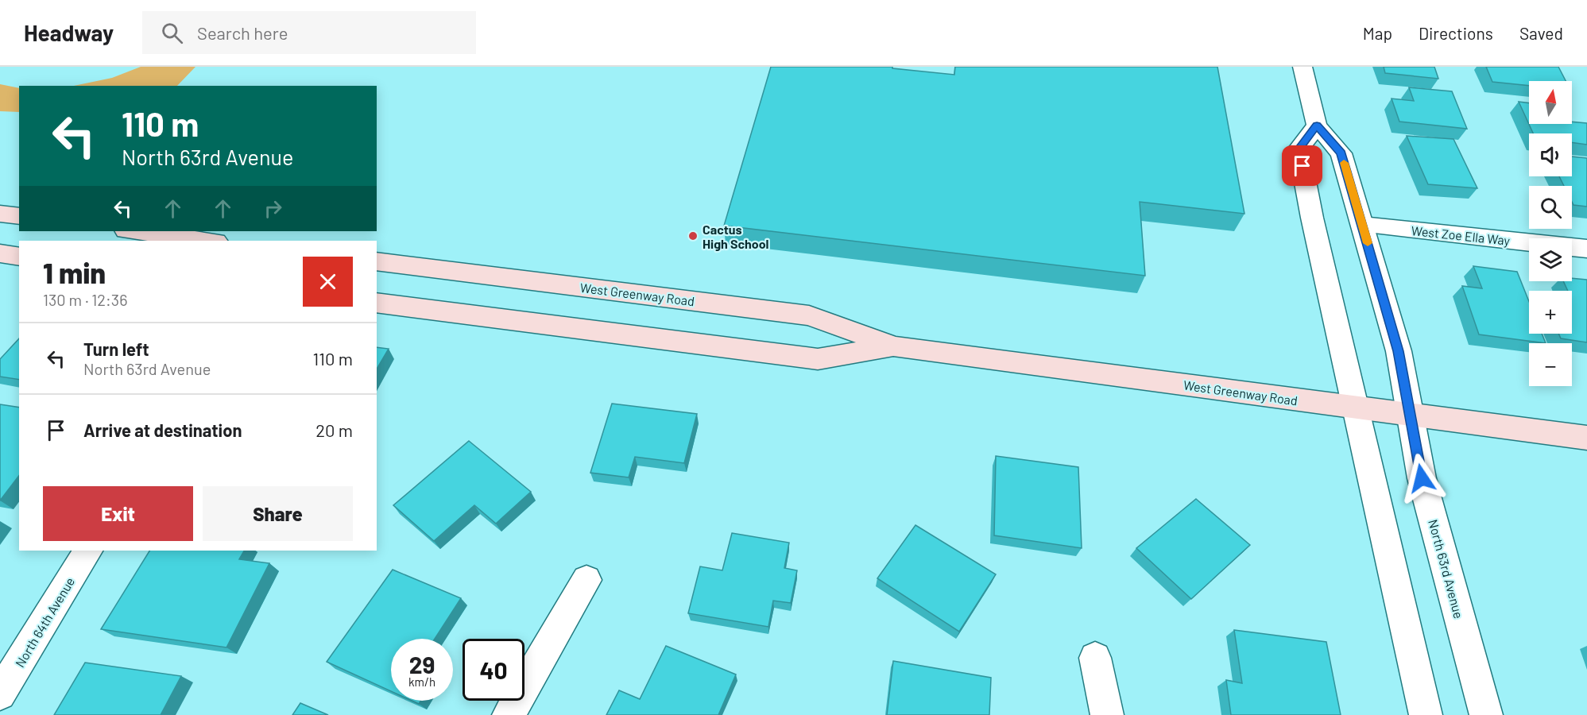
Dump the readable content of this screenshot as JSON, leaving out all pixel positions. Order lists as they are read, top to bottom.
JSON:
{
  "streets": {
    "main road": ["West Greenway Road"],
    "street": ["West Zoe Ella Way", "North 63rd Avenue", "North 64th Avenue"]
  },
  "crossings": [
    ["West Zoe Ella Way", "North 63rd Avenue"],
    ["West Greenway Road", "North 63rd Avenue"]
  ],
  "places": ["Cactus High School"],
  "north": "top",
  "page": {
    "header": "Headway",
    "search": "Search here",
    "nav": ["Map", "Directions", "Saved"],
    "map_buttons": ["+", "−"],
    "turn": ["110 m", "North 63rd Avenue"],
    "heading": ["1 min", "130 m · 12:36"],
    "list": [
      {
        "name": "Turn left",
        "note": "North 63rd Avenue",
        "value": "110 m"
      },
      {
        "name": "Arrive at destination",
        "value": "20 m"
      }
    ],
    "buttons": ["Exit", "Share"],
    "speed": "29 km/h",
    "limit": "40"
  }
}
